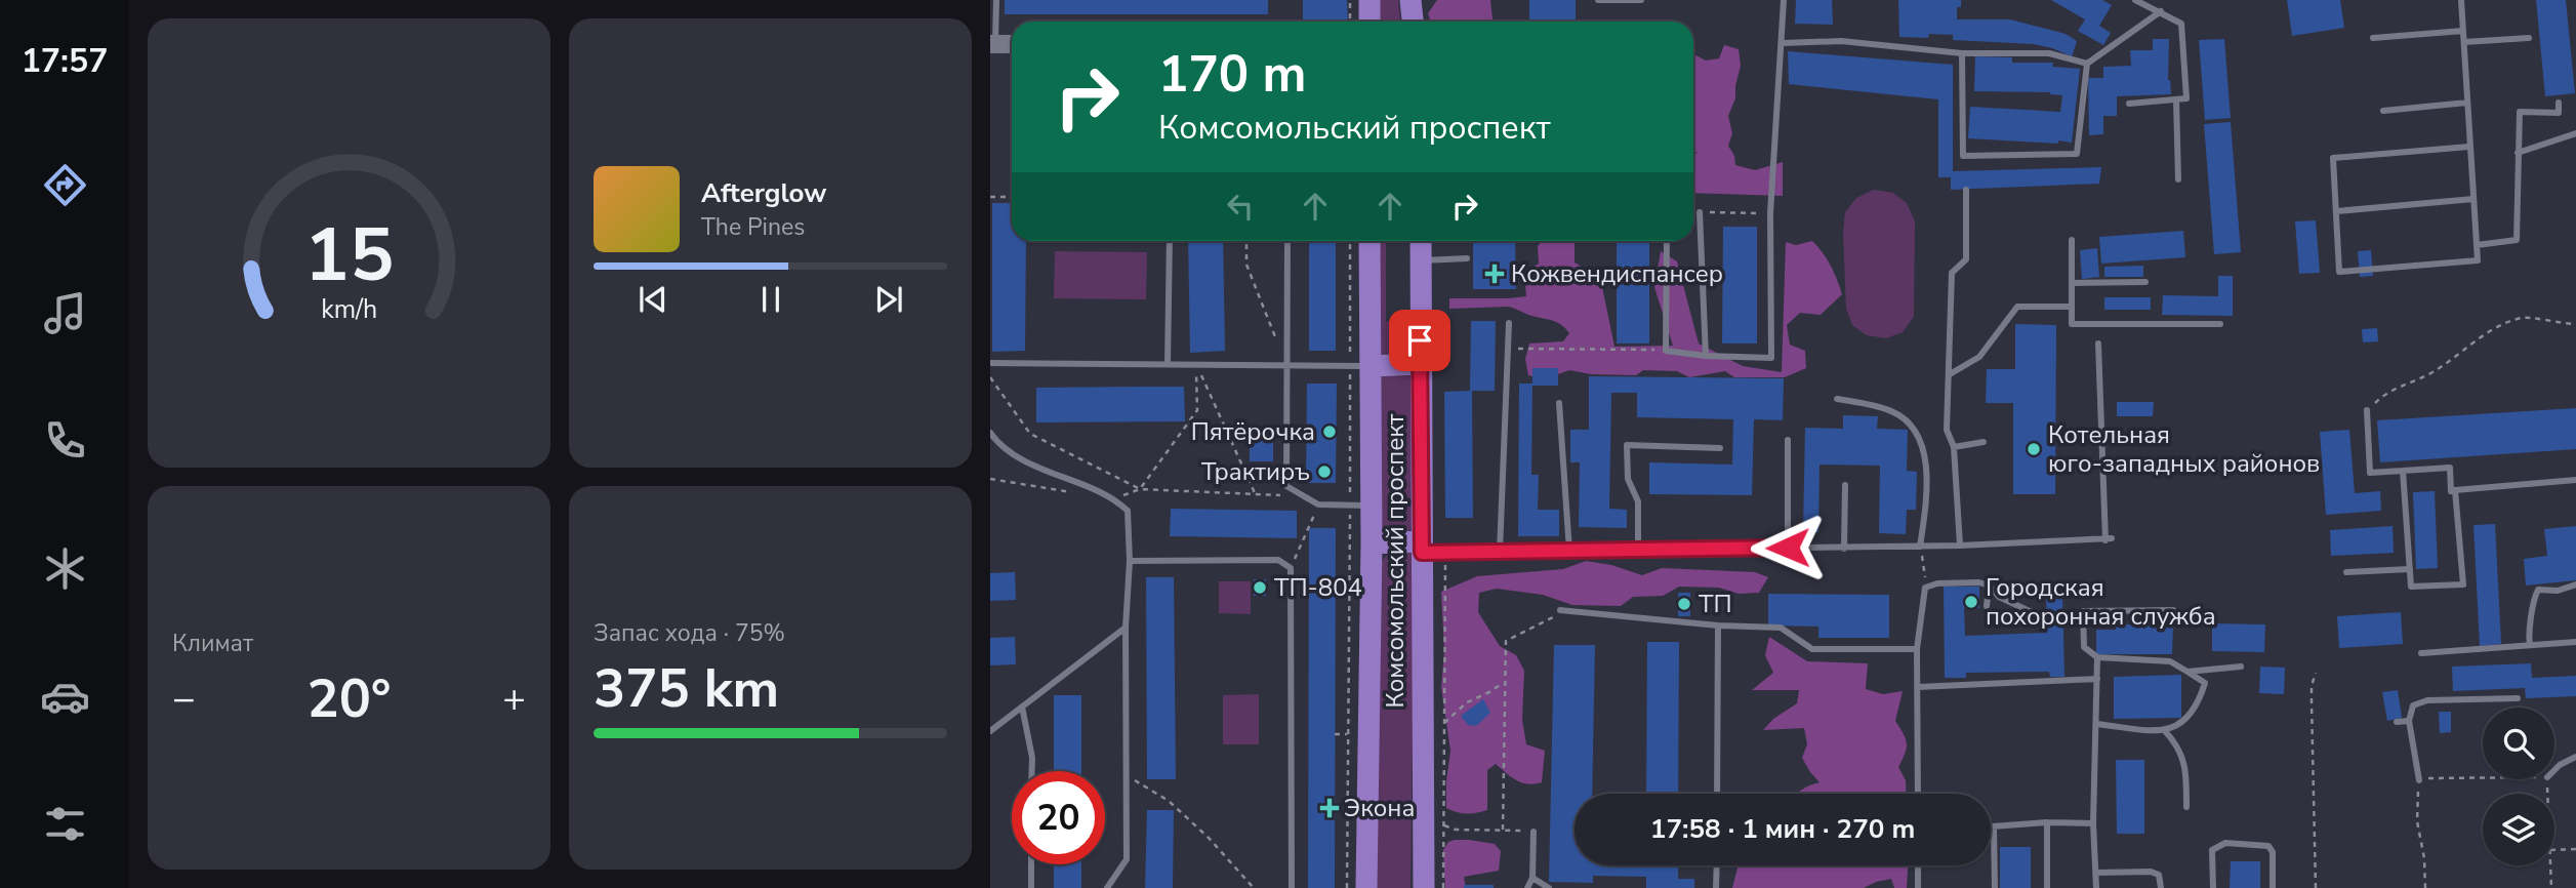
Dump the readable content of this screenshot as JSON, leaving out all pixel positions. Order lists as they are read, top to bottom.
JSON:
{
  "streets": {
    "main road": ["Комсомольский проспект"]
  },
  "places": {
    "health": ["Кожвендиспансер", "Экона"],
    "other": [
      "Пятёрочка",
      "Котельная юго-западных районов",
      "Трактиръ",
      "ТП-804",
      "Городская похоронная служба",
      "ТП"
    ]
  },
  "page": {
    "tabs": "17:57",
    "turn": ["170 m", "Комсомольский проспект"],
    "song": ["Afterglow", "The Pines"],
    "tile": [
      "Климат",
      ["Запас хода · 75%", "375 km"]
    ],
    "heat": ["−", "20°", "+"],
    "limit": "20",
    "trip": "17:58 · 1 мин · 270 m",
    "gauge": ["15", "km/h"]
  }
}
